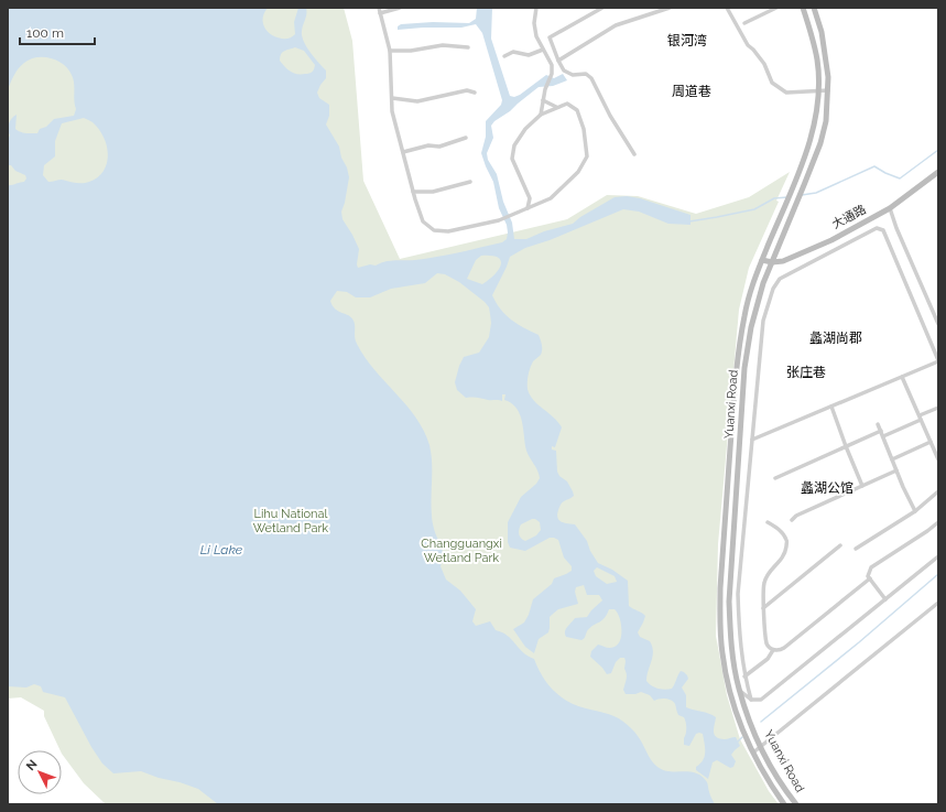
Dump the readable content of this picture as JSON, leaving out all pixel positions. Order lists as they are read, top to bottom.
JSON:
{
  "streets": {
    "main road": ["大通路", "Yuanxi Road"]
  },
  "crossings": [
    ["大通路", "Yuanxi Road"]
  ],
  "districts": [
    "银河湾",
    "周道巷",
    "蠡湖尚郡",
    "张庄巷",
    "蠡湖公馆"
  ],
  "water": ["Li Lake"],
  "parks": ["Lihu National Wetland Park", "Changguangxi Wetland Park"],
  "scale_bar": "100 m",
  "north": "top left"
}
